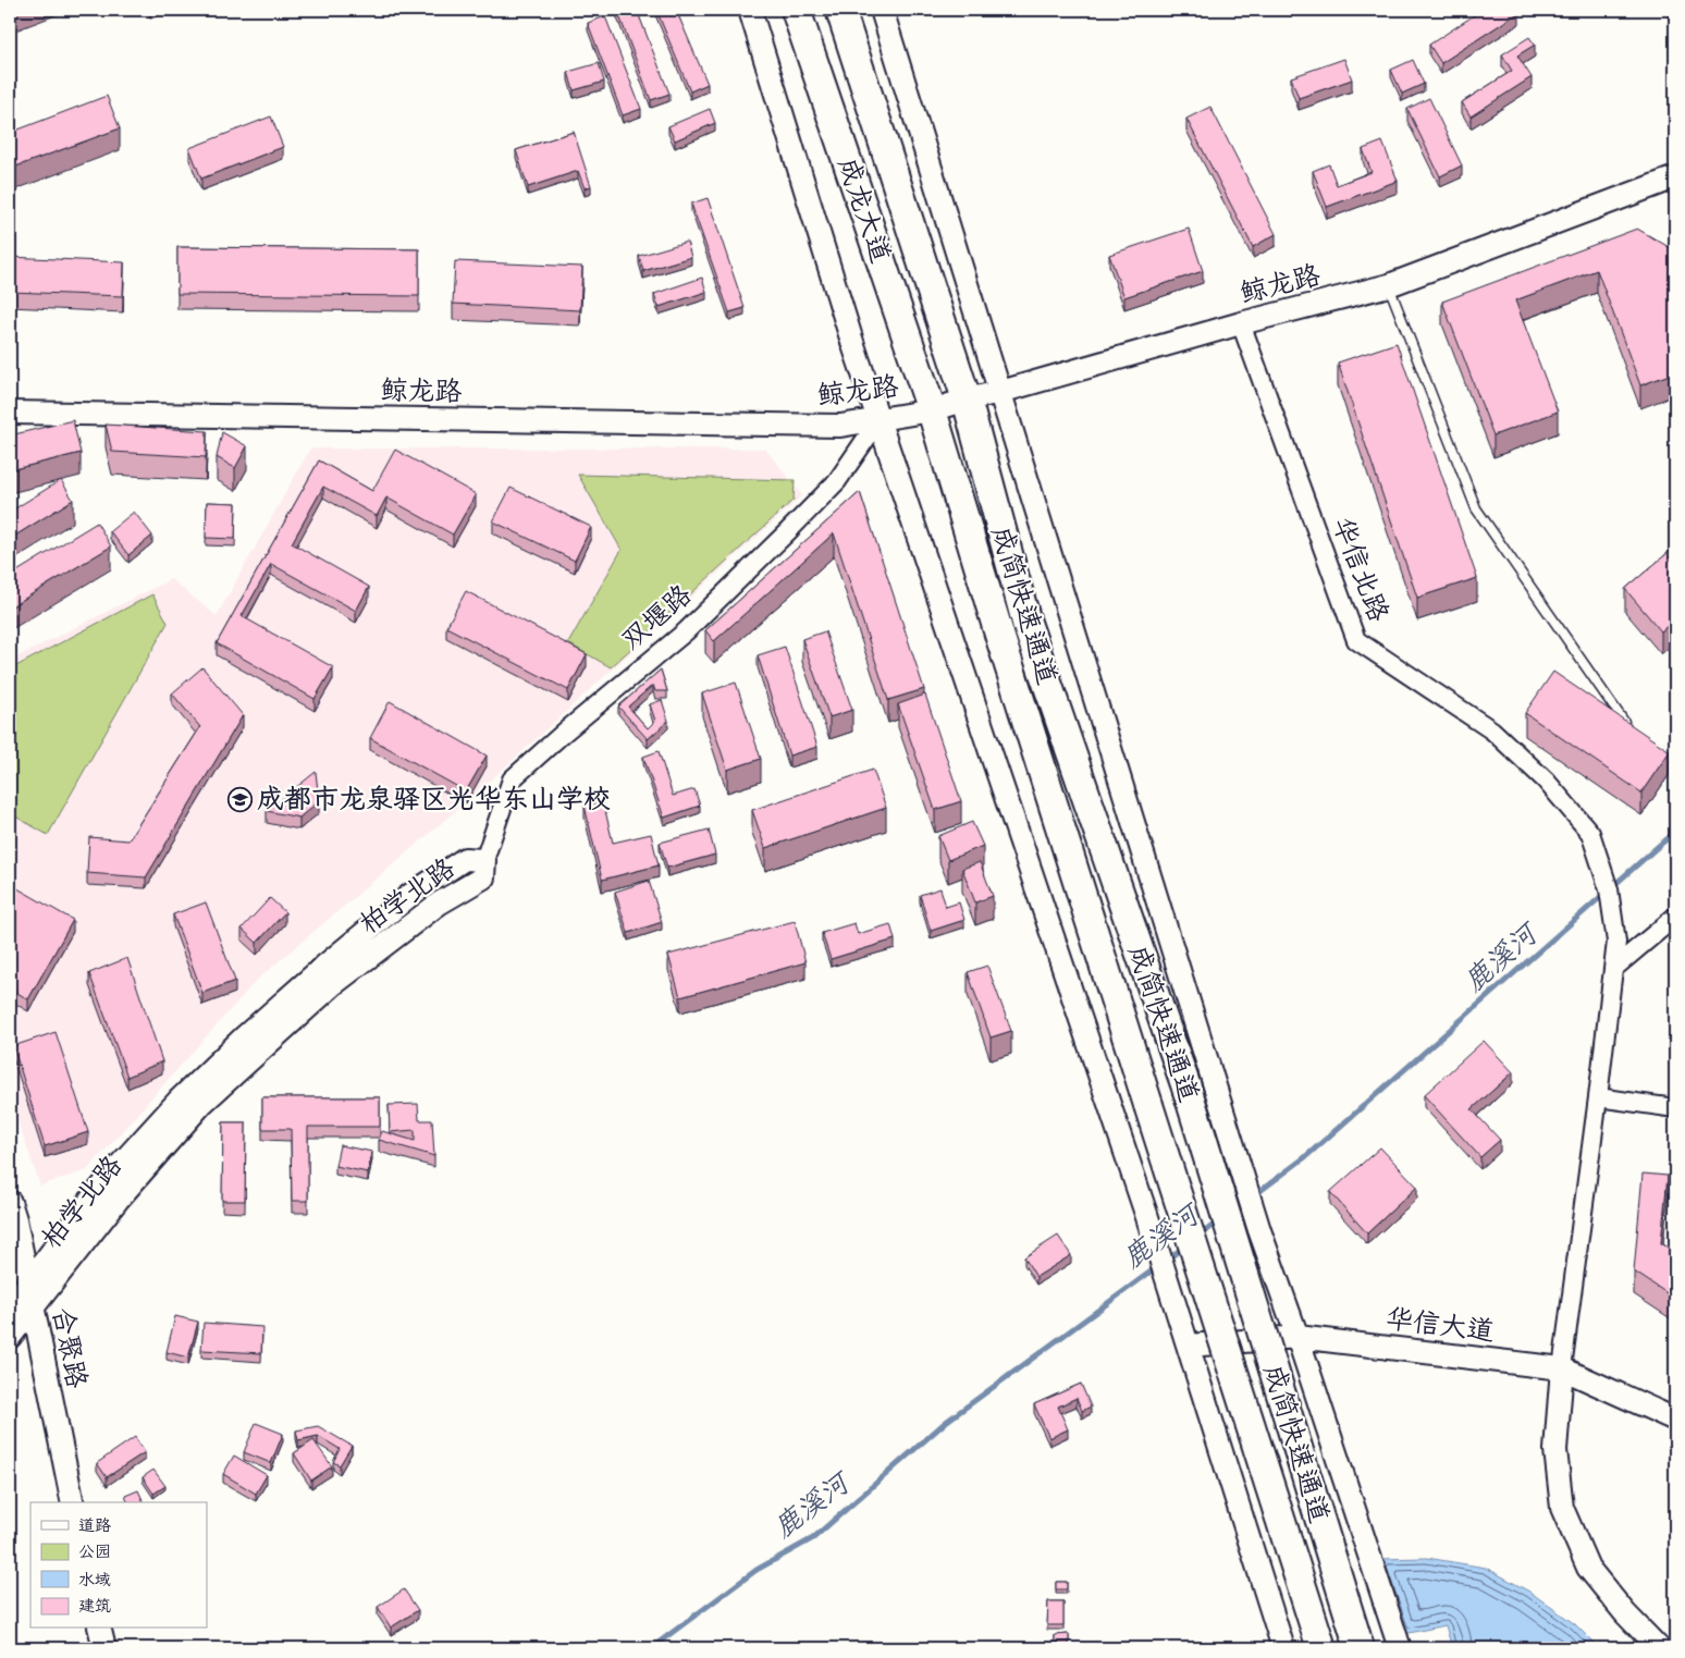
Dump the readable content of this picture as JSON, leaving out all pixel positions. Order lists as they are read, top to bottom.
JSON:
{
  "streets": {
    "highway": ["成龙大道", "成简快速通道"],
    "street": [
      "鲸龙路",
      "华信北路",
      "双堰路",
      "柏学北路",
      "华信大道",
      "合聚路"
    ]
  },
  "crossings": [
    ["成龙大道", "鲸龙路"],
    ["成龙大道", "成简快速通道"],
    ["鲸龙路", "华信北路"],
    ["鲸龙路", "成简快速通道"],
    ["鲸龙路", "双堰路"],
    ["双堰路", "柏学北路"],
    ["柏学北路", "合聚路"]
  ],
  "water": ["鹿溪河"],
  "places": {
    "school or university": ["成都市龙泉驿区光华东山学校"]
  },
  "legend": [
    "道路",
    "公园",
    "水域",
    "建筑"
  ]
}
